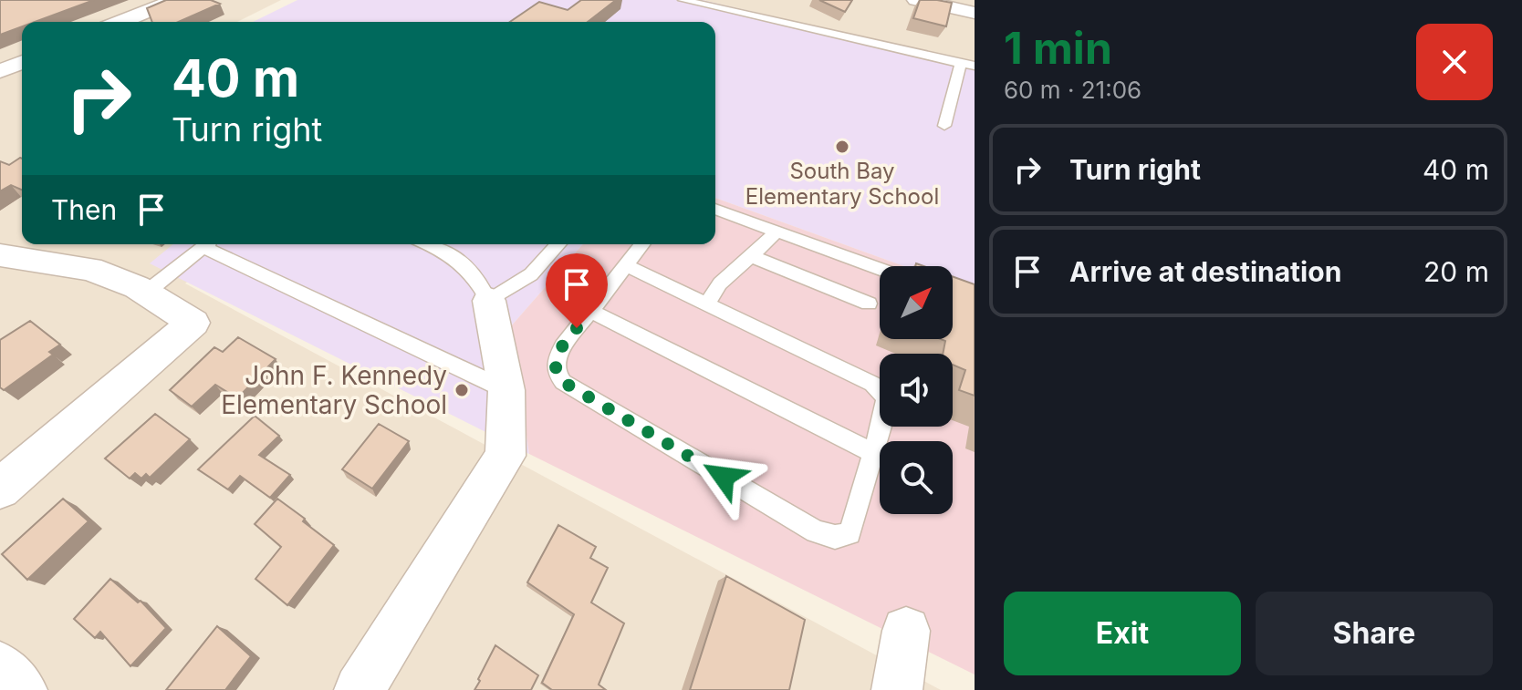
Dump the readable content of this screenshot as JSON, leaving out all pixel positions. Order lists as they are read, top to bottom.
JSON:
{
  "places": ["South Bay Elementary School", "John F. Kennedy Elementary School"],
  "north": "top right",
  "page": {
    "heading": ["1 min", "60 m · 21:06"],
    "turn": ["40 m", "Turn right"],
    "list": [
      {
        "name": "Turn right",
        "value": "40 m"
      },
      {
        "name": "Arrive at destination",
        "value": "20 m"
      }
    ],
    "then": "Then",
    "buttons": ["Exit", "Share"]
  }
}
